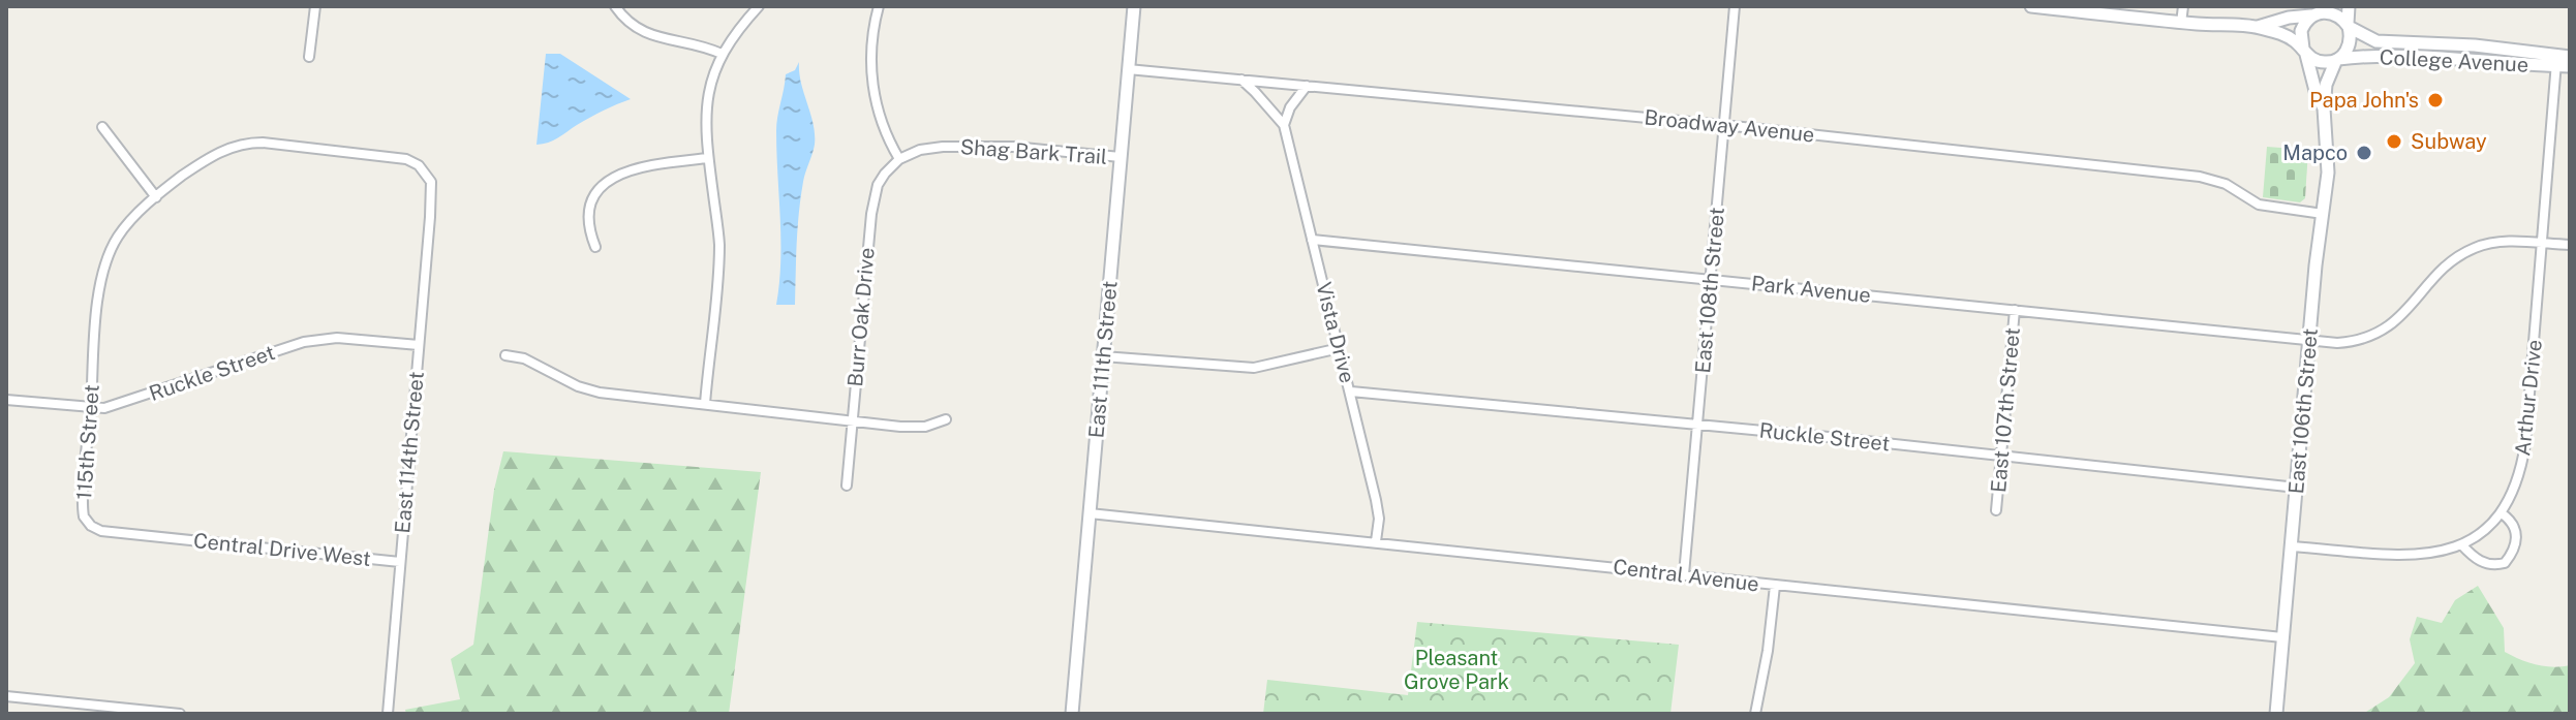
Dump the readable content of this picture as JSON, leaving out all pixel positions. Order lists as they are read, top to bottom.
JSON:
{
  "streets": {
    "main road": ["College Avenue", "East 111th Street", "East 106th Street"],
    "street": [
      "Broadway Avenue",
      "Shag Bark Trail",
      "Park Avenue",
      "East 108th Street",
      "Burr Oak Drive",
      "Vista Drive",
      "Ruckle Street",
      "Arthur Drive",
      "East 107th Street",
      "115th Street",
      "East 114th Street",
      "Central Drive West",
      "Central Avenue"
    ]
  },
  "crossings": [
    ["College Avenue", "Arthur Drive"],
    ["College Avenue", "East 106th Street"],
    ["Broadway Avenue", "East 108th Street"],
    ["Broadway Avenue", "Vista Drive"],
    ["Broadway Avenue", "East 111th Street"],
    ["Broadway Avenue", "East 106th Street"],
    ["Shag Bark Trail", "Burr Oak Drive"],
    ["Shag Bark Trail", "East 111th Street"],
    ["Park Avenue", "East 108th Street"],
    ["Park Avenue", "Vista Drive"],
    ["Park Avenue", "Arthur Drive"],
    ["Park Avenue", "East 107th Street"],
    ["Park Avenue", "East 106th Street"],
    ["East 108th Street", "Ruckle Street"],
    ["East 108th Street", "Central Avenue"],
    ["Vista Drive", "Ruckle Street"],
    ["Vista Drive", "Central Avenue"],
    ["East 111th Street", "Central Avenue"],
    ["Ruckle Street", "East 107th Street"],
    ["Ruckle Street", "East 106th Street"],
    ["Ruckle Street", "115th Street"],
    ["Ruckle Street", "East 114th Street"],
    ["Arthur Drive", "East 106th Street"],
    ["East 106th Street", "Central Avenue"],
    ["115th Street", "East 114th Street"],
    ["115th Street", "Central Drive West"],
    ["East 114th Street", "Central Drive West"]
  ],
  "parks": ["Pleasant Grove Park"],
  "places": ["Papa John's", "Subway", "Mapco"]
}
